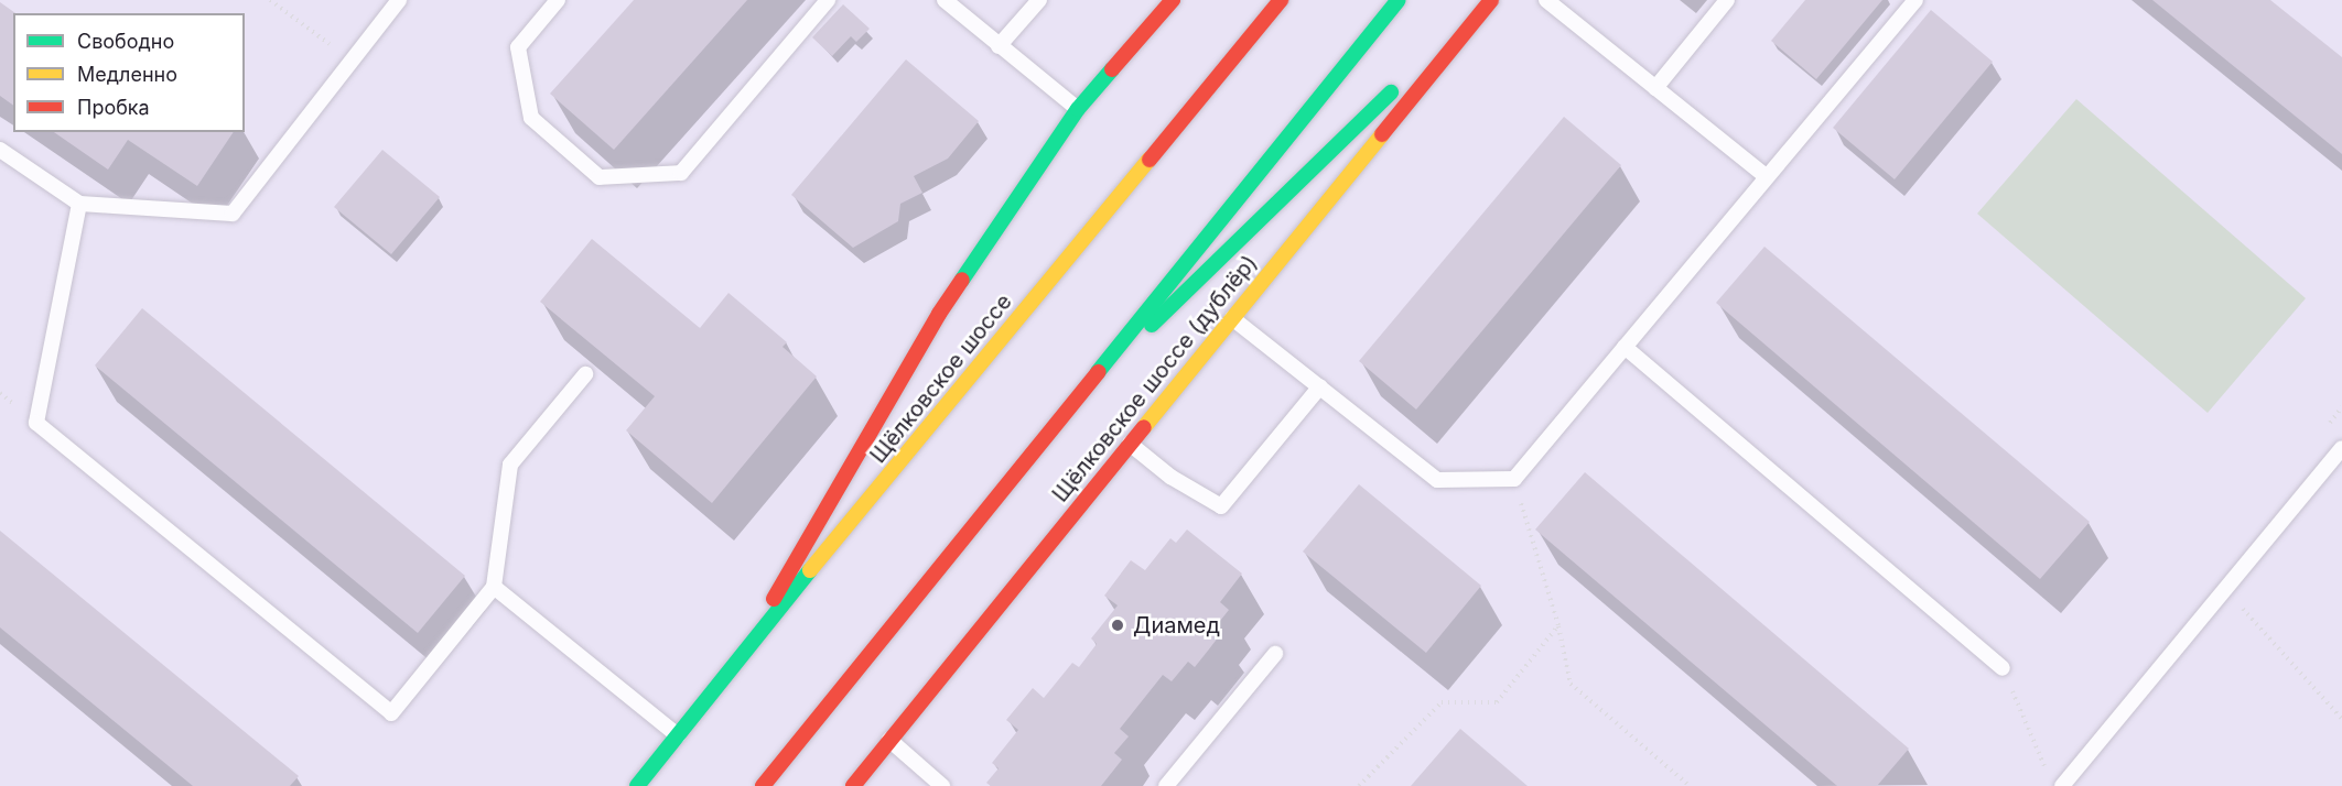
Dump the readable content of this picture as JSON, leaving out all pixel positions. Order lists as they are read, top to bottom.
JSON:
{
  "streets": {
    "main road": ["Щёлковское шоссе", "Щёлковское шоссе (дублёр)"]
  },
  "places": ["Диамед"],
  "legend": ["Свободно", "Медленно", "Пробка"]
}
